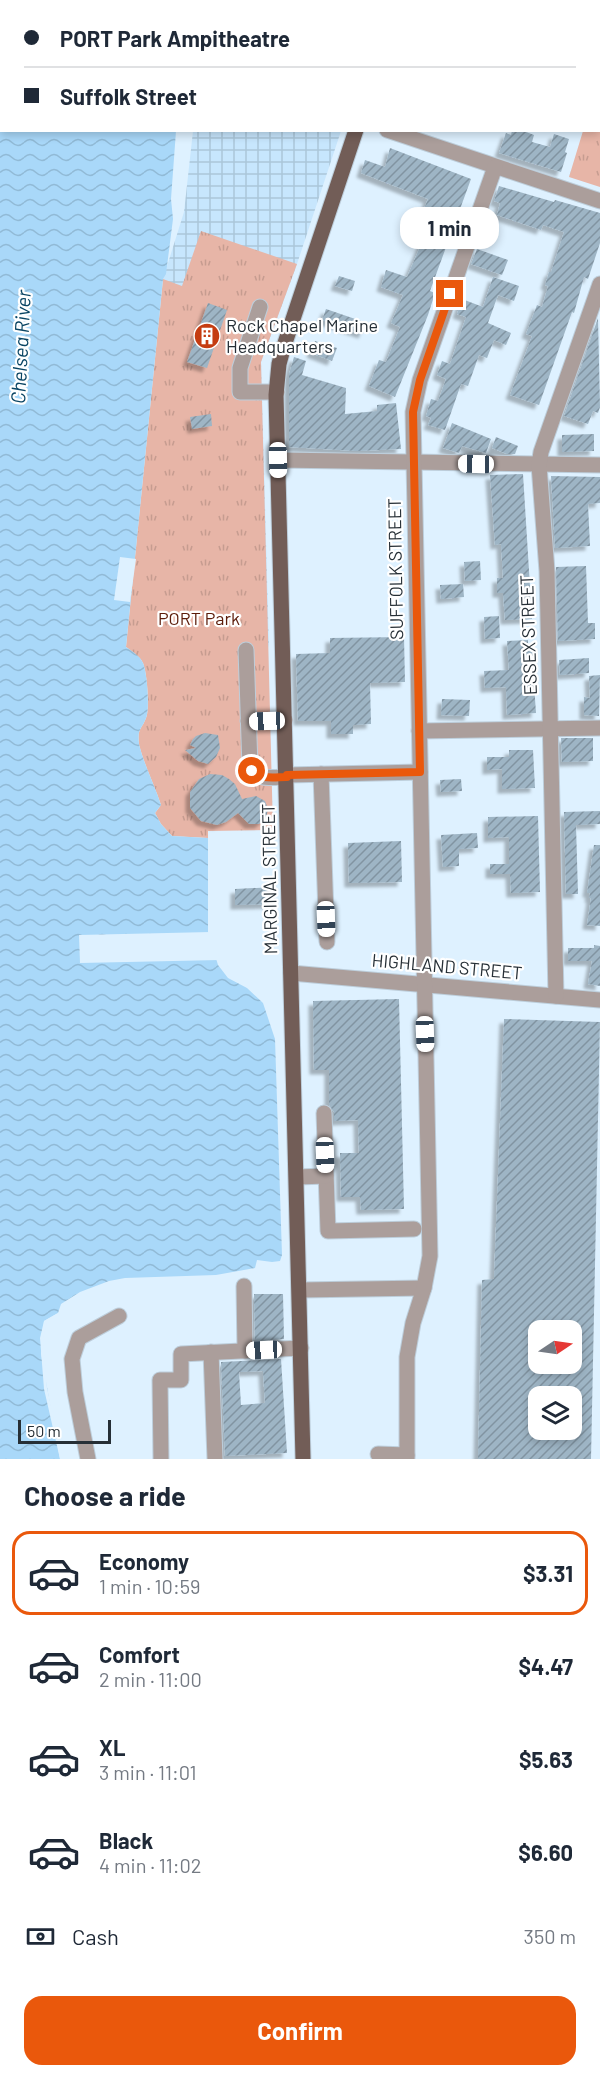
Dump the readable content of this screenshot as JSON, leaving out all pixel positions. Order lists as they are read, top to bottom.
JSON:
{
  "streets": {
    "main road": ["MARGINAL STREET"],
    "street": ["SUFFOLK STREET", "ESSEX STREET", "HIGHLAND STREET"]
  },
  "crossings": [
    ["SUFFOLK STREET", "HIGHLAND STREET"],
    ["ESSEX STREET", "HIGHLAND STREET"],
    ["MARGINAL STREET", "HIGHLAND STREET"]
  ],
  "water": ["Chelsea River"],
  "parks": ["PORT Park"],
  "places": {
    "building": ["Rock Chapel Marine Headquarters"]
  },
  "scale_bar": "50 m",
  "north": "right",
  "page": {
    "banner": ["PORT Park Ampitheatre", "Suffolk Street"],
    "bubble": "1 min",
    "scale": "50 m",
    "heading": "Choose a ride",
    "list": [
      {
        "name": "Economy",
        "note": "1 min · 10:59",
        "value": "$3.31"
      },
      {
        "name": "Comfort",
        "note": "2 min · 11:00",
        "value": "$4.47"
      },
      {
        "name": "XL",
        "note": "3 min · 11:01",
        "value": "$5.63"
      },
      {
        "name": "Black",
        "note": "4 min · 11:02",
        "value": "$6.60"
      }
    ],
    "pay": ["Cash", "350 m"],
    "buttons": "Confirm"
  }
}
